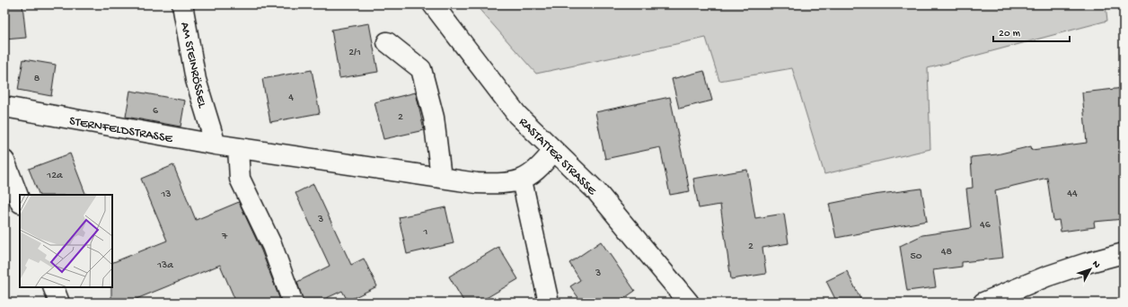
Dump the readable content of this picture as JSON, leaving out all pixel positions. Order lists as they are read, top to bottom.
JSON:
{
  "streets": {
    "street": ["AM STEINRÖSSEL", "STERNFELDSTRASSE", "RASTATTER STRASSE"]
  },
  "crossings": [
    ["AM STEINRÖSSEL", "STERNFELDSTRASSE"],
    ["STERNFELDSTRASSE", "RASTATTER STRASSE"]
  ],
  "house_numbers": [
    "2/1",
    "8",
    "4",
    "6",
    "2",
    "12a",
    "44",
    "13",
    "3",
    "46",
    "1",
    "7",
    "2",
    "48",
    "50",
    "13a",
    "3"
  ],
  "scale_bar": "20 m",
  "north": "top right"
}
